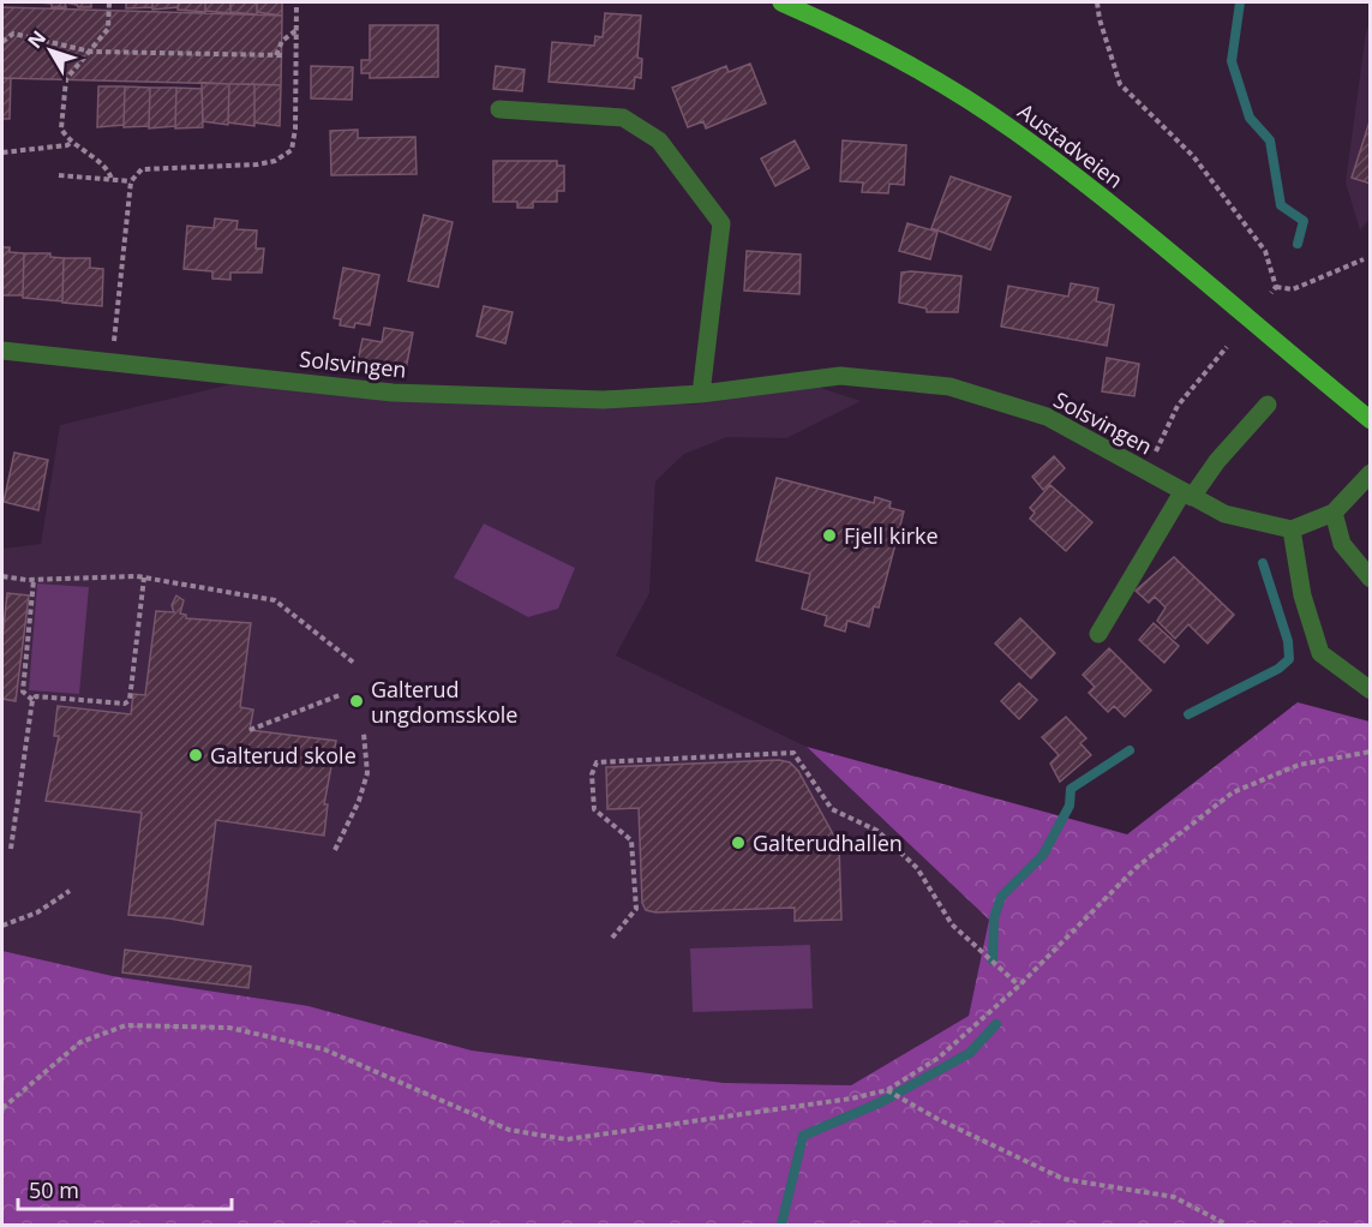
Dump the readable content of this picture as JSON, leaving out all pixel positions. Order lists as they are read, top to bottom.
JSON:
{
  "streets": {
    "main road": ["Austadveien"],
    "street": ["Solsvingen"]
  },
  "places": [
    "Fjell kirke",
    "Galterud ungdomsskole",
    "Galterud skole",
    "Galterudhallen"
  ],
  "scale_bar": "50 m",
  "north": "top left"
}
